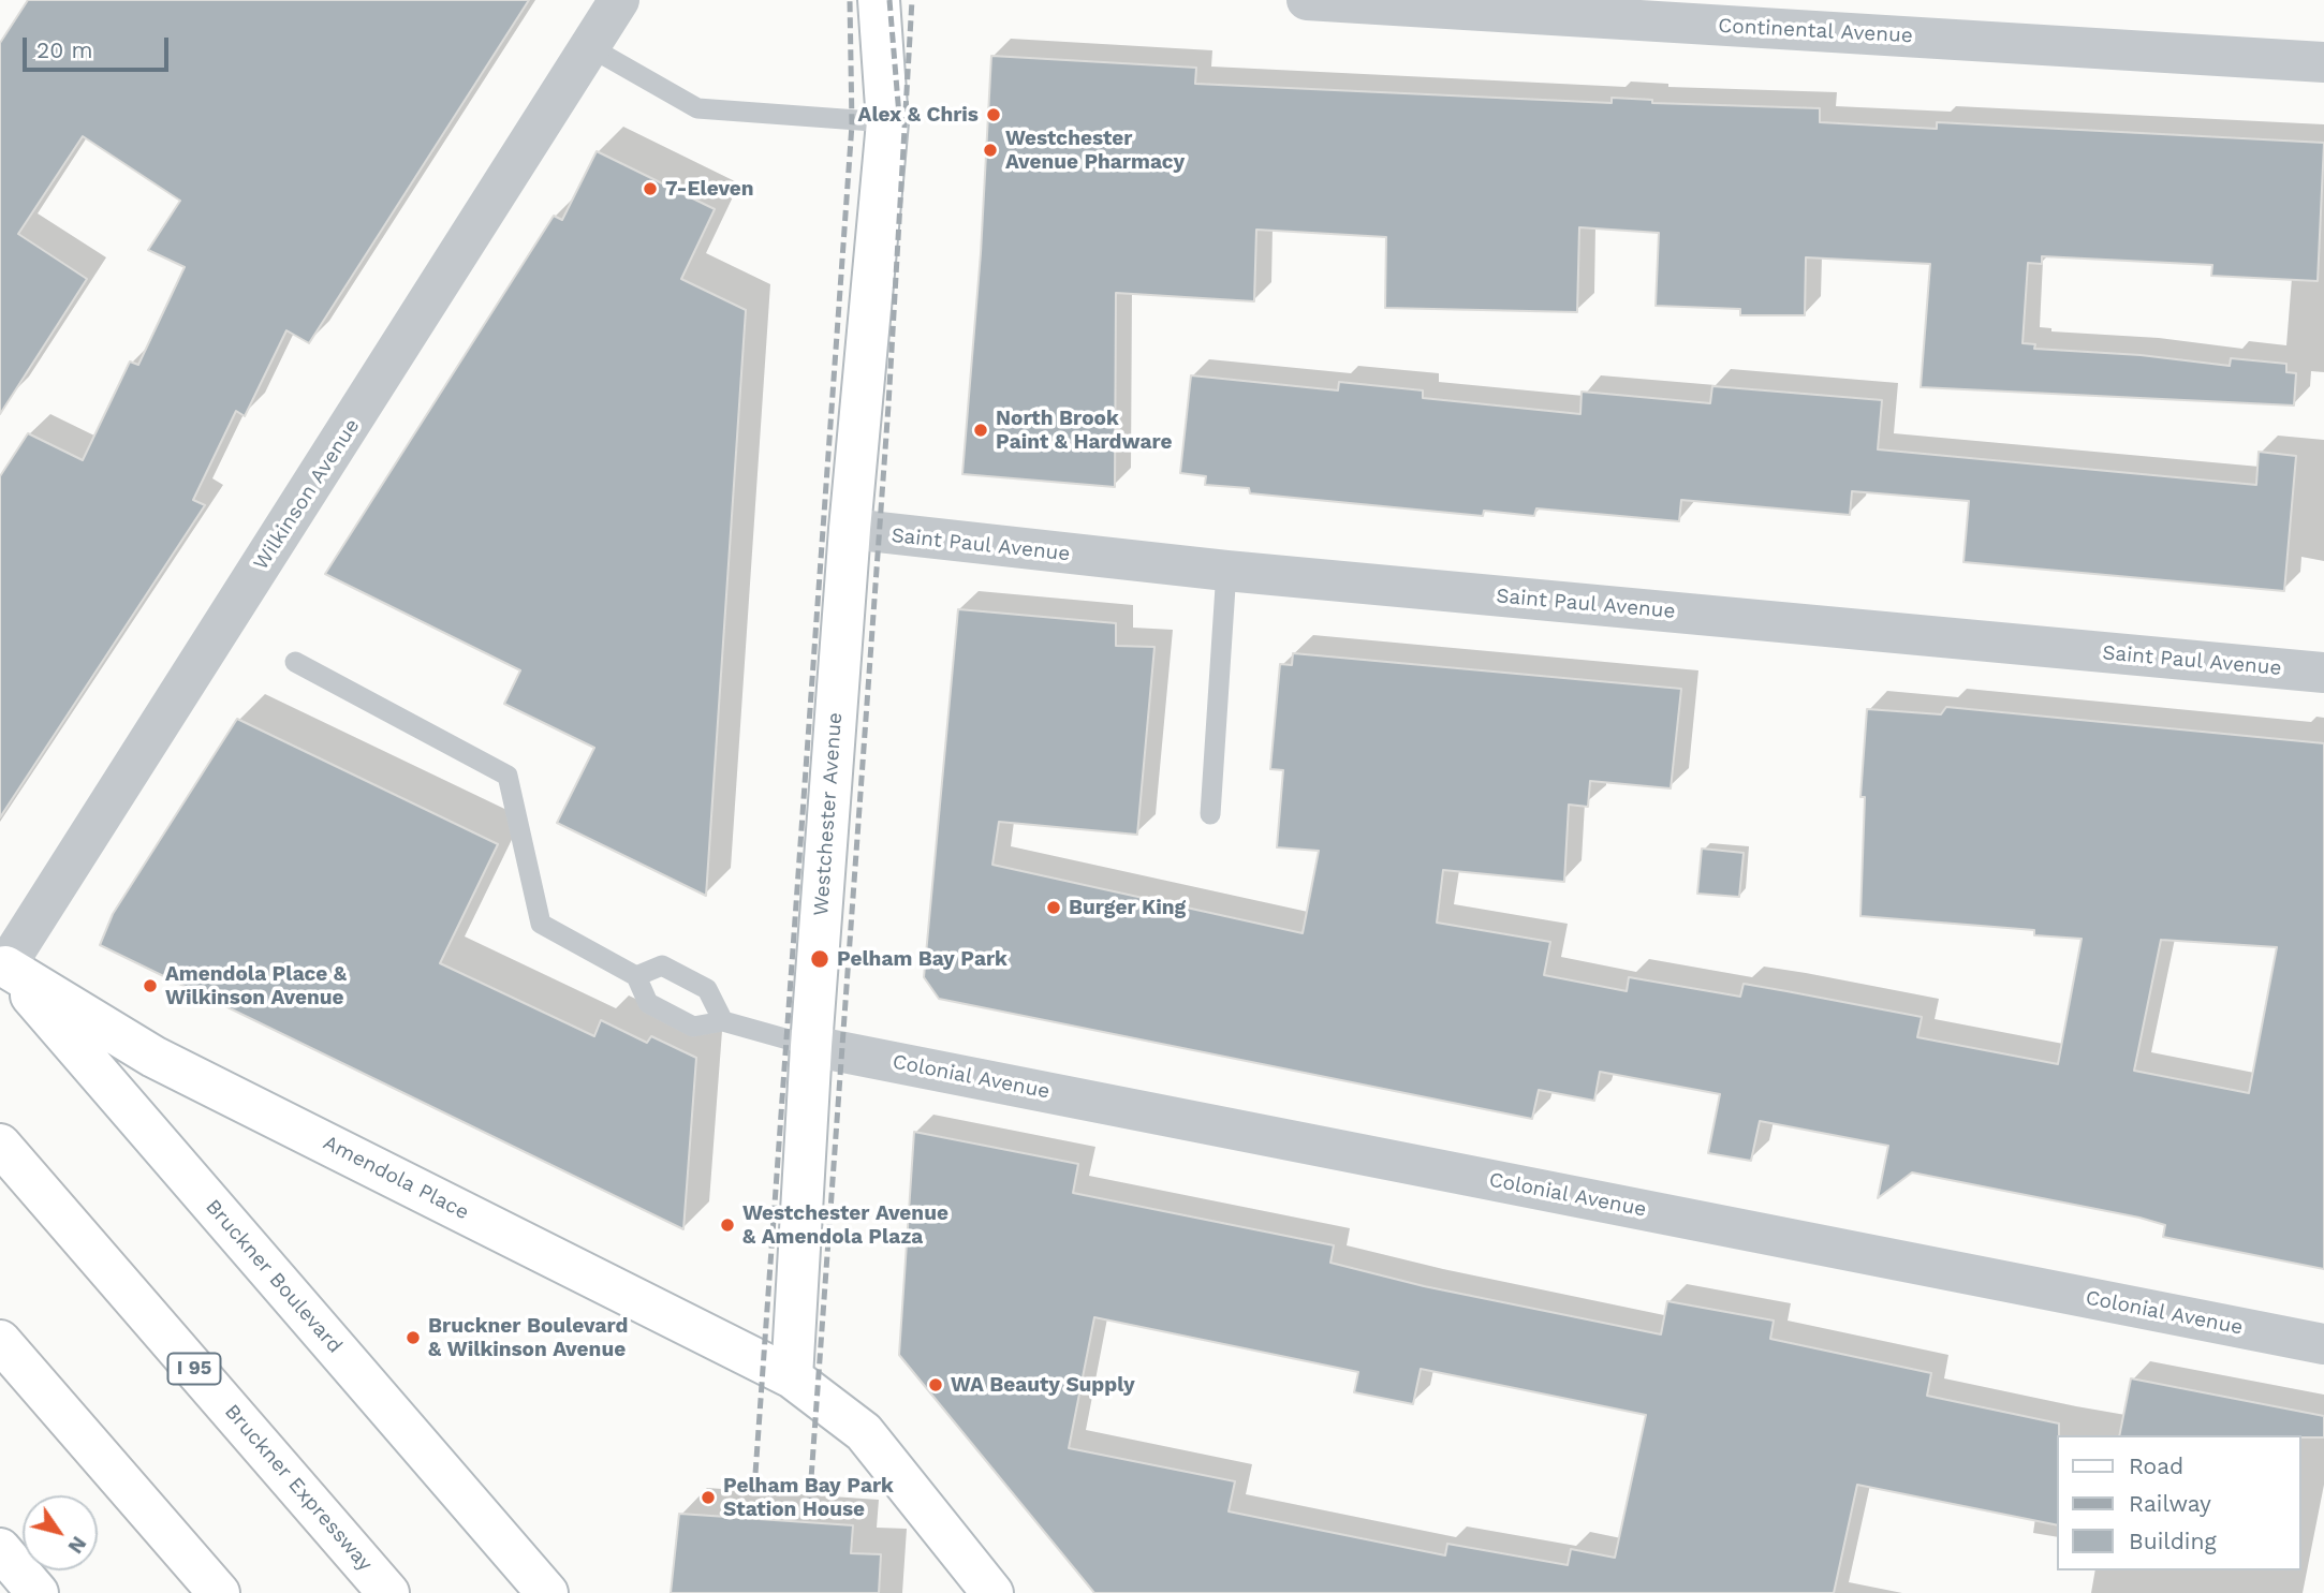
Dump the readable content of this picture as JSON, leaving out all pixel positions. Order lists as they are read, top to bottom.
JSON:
{
  "streets": {
    "main road": [
      "Westchester Avenue",
      "Amendola Place",
      "Bruckner Boulevard",
      "I 95",
      "Bruckner Expressway"
    ],
    "street": [
      "Continental Avenue",
      "Wilkinson Avenue",
      "Saint Paul Avenue",
      "Colonial Avenue"
    ]
  },
  "crossings": [
    ["Wilkinson Avenue", "Amendola Place"],
    ["Wilkinson Avenue", "Bruckner Boulevard"],
    ["Saint Paul Avenue", "Westchester Avenue"],
    ["Westchester Avenue", "Colonial Avenue"],
    ["Westchester Avenue", "Amendola Place"],
    ["Amendola Place", "Bruckner Boulevard"]
  ],
  "places": [
    "Alex & Chris",
    "Westchester Avenue Pharmacy",
    "7-Eleven",
    "North Brook Paint & Hardware",
    "Burger King",
    "Pelham Bay Park",
    "Amendola Place & Wilkinson Avenue",
    "Westchester Avenue & Amendola Plaza",
    "Bruckner Boulevard & Wilkinson Avenue",
    "WA Beauty Supply",
    "Pelham Bay Park Station House"
  ],
  "legend": ["Road", "Railway", "Building"],
  "scale_bar": "20 m",
  "north": "bottom right"
}
